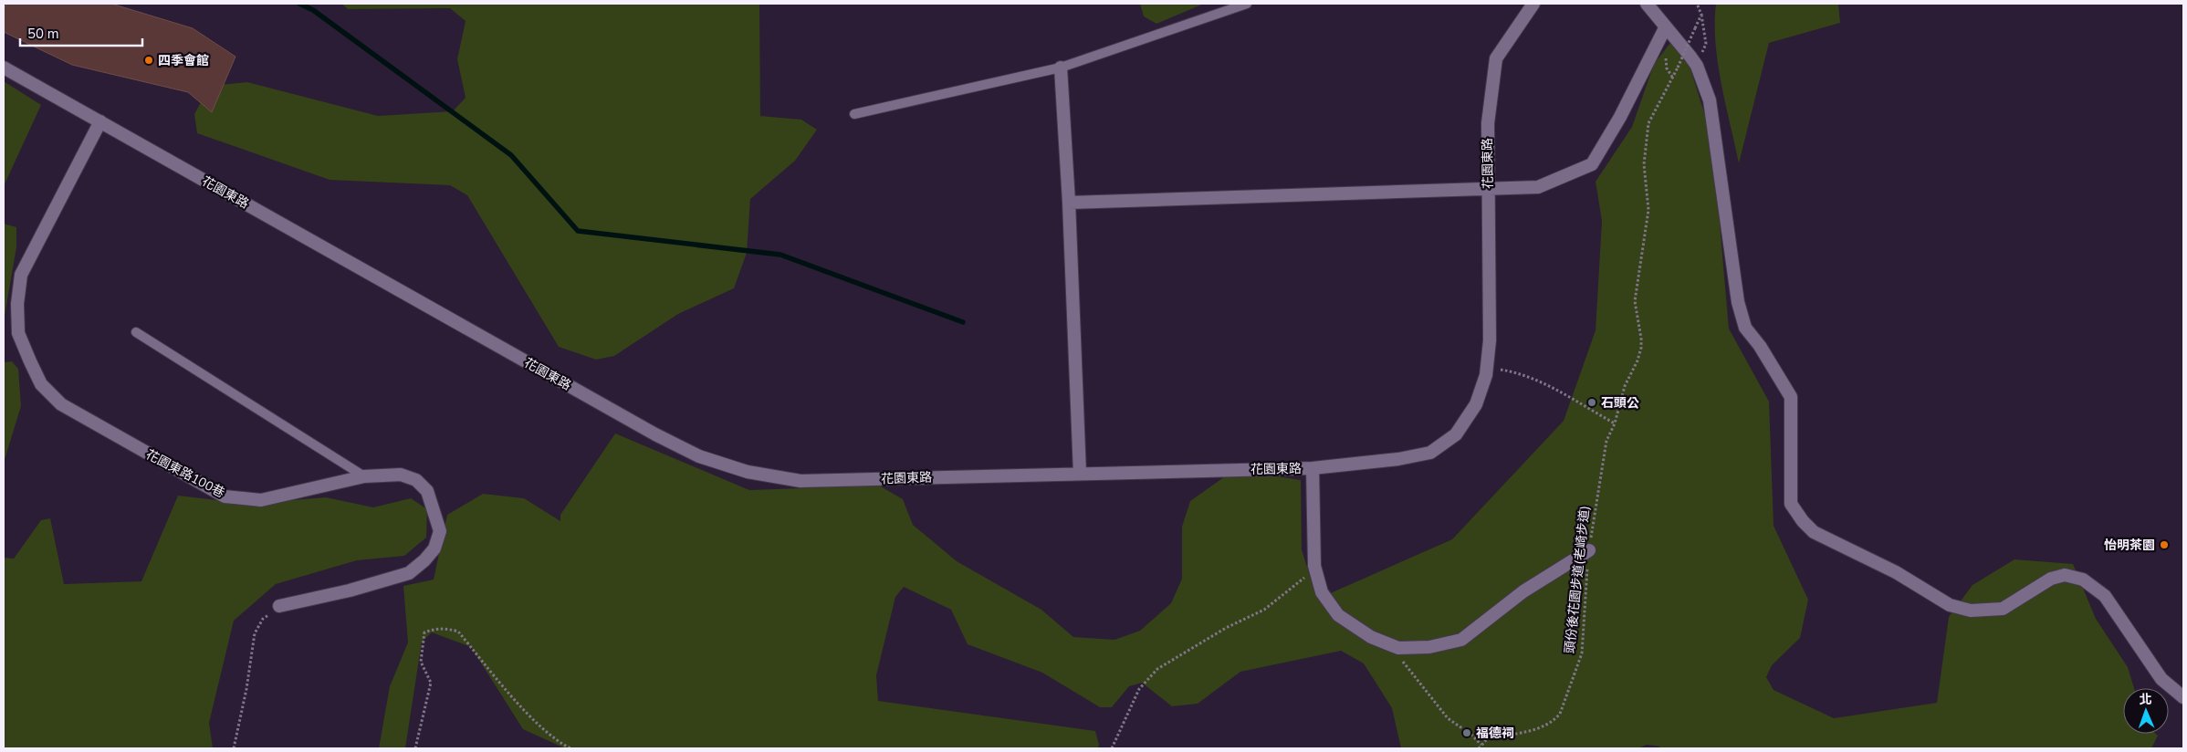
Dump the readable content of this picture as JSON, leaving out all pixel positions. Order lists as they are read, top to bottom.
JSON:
{
  "streets": {
    "street": ["花園東路", "花園東路100巷"],
    "path": ["頭份後花園步道(老崎步道)"]
  },
  "crossings": [
    ["花園東路", "花園東路100巷"]
  ],
  "places": [
    "四季會館",
    "石頭公",
    "怡明茶園",
    "福德祠"
  ],
  "scale_bar": "50 m",
  "north": "top"
}
